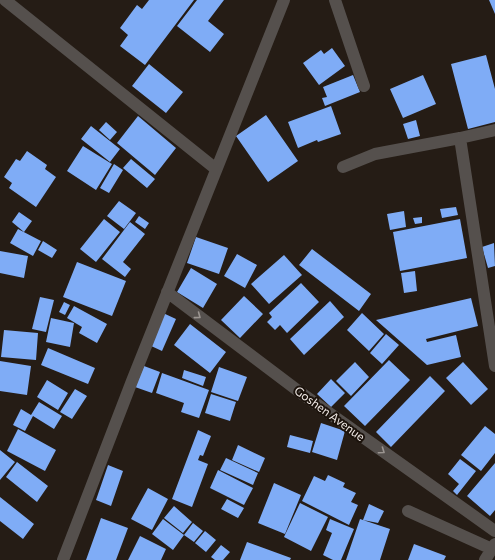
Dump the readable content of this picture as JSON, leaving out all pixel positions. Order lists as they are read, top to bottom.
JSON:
{
  "streets": {
    "street": ["Goshen Avenue"]
  },
  "one_way": ["Goshen Avenue"]
}
